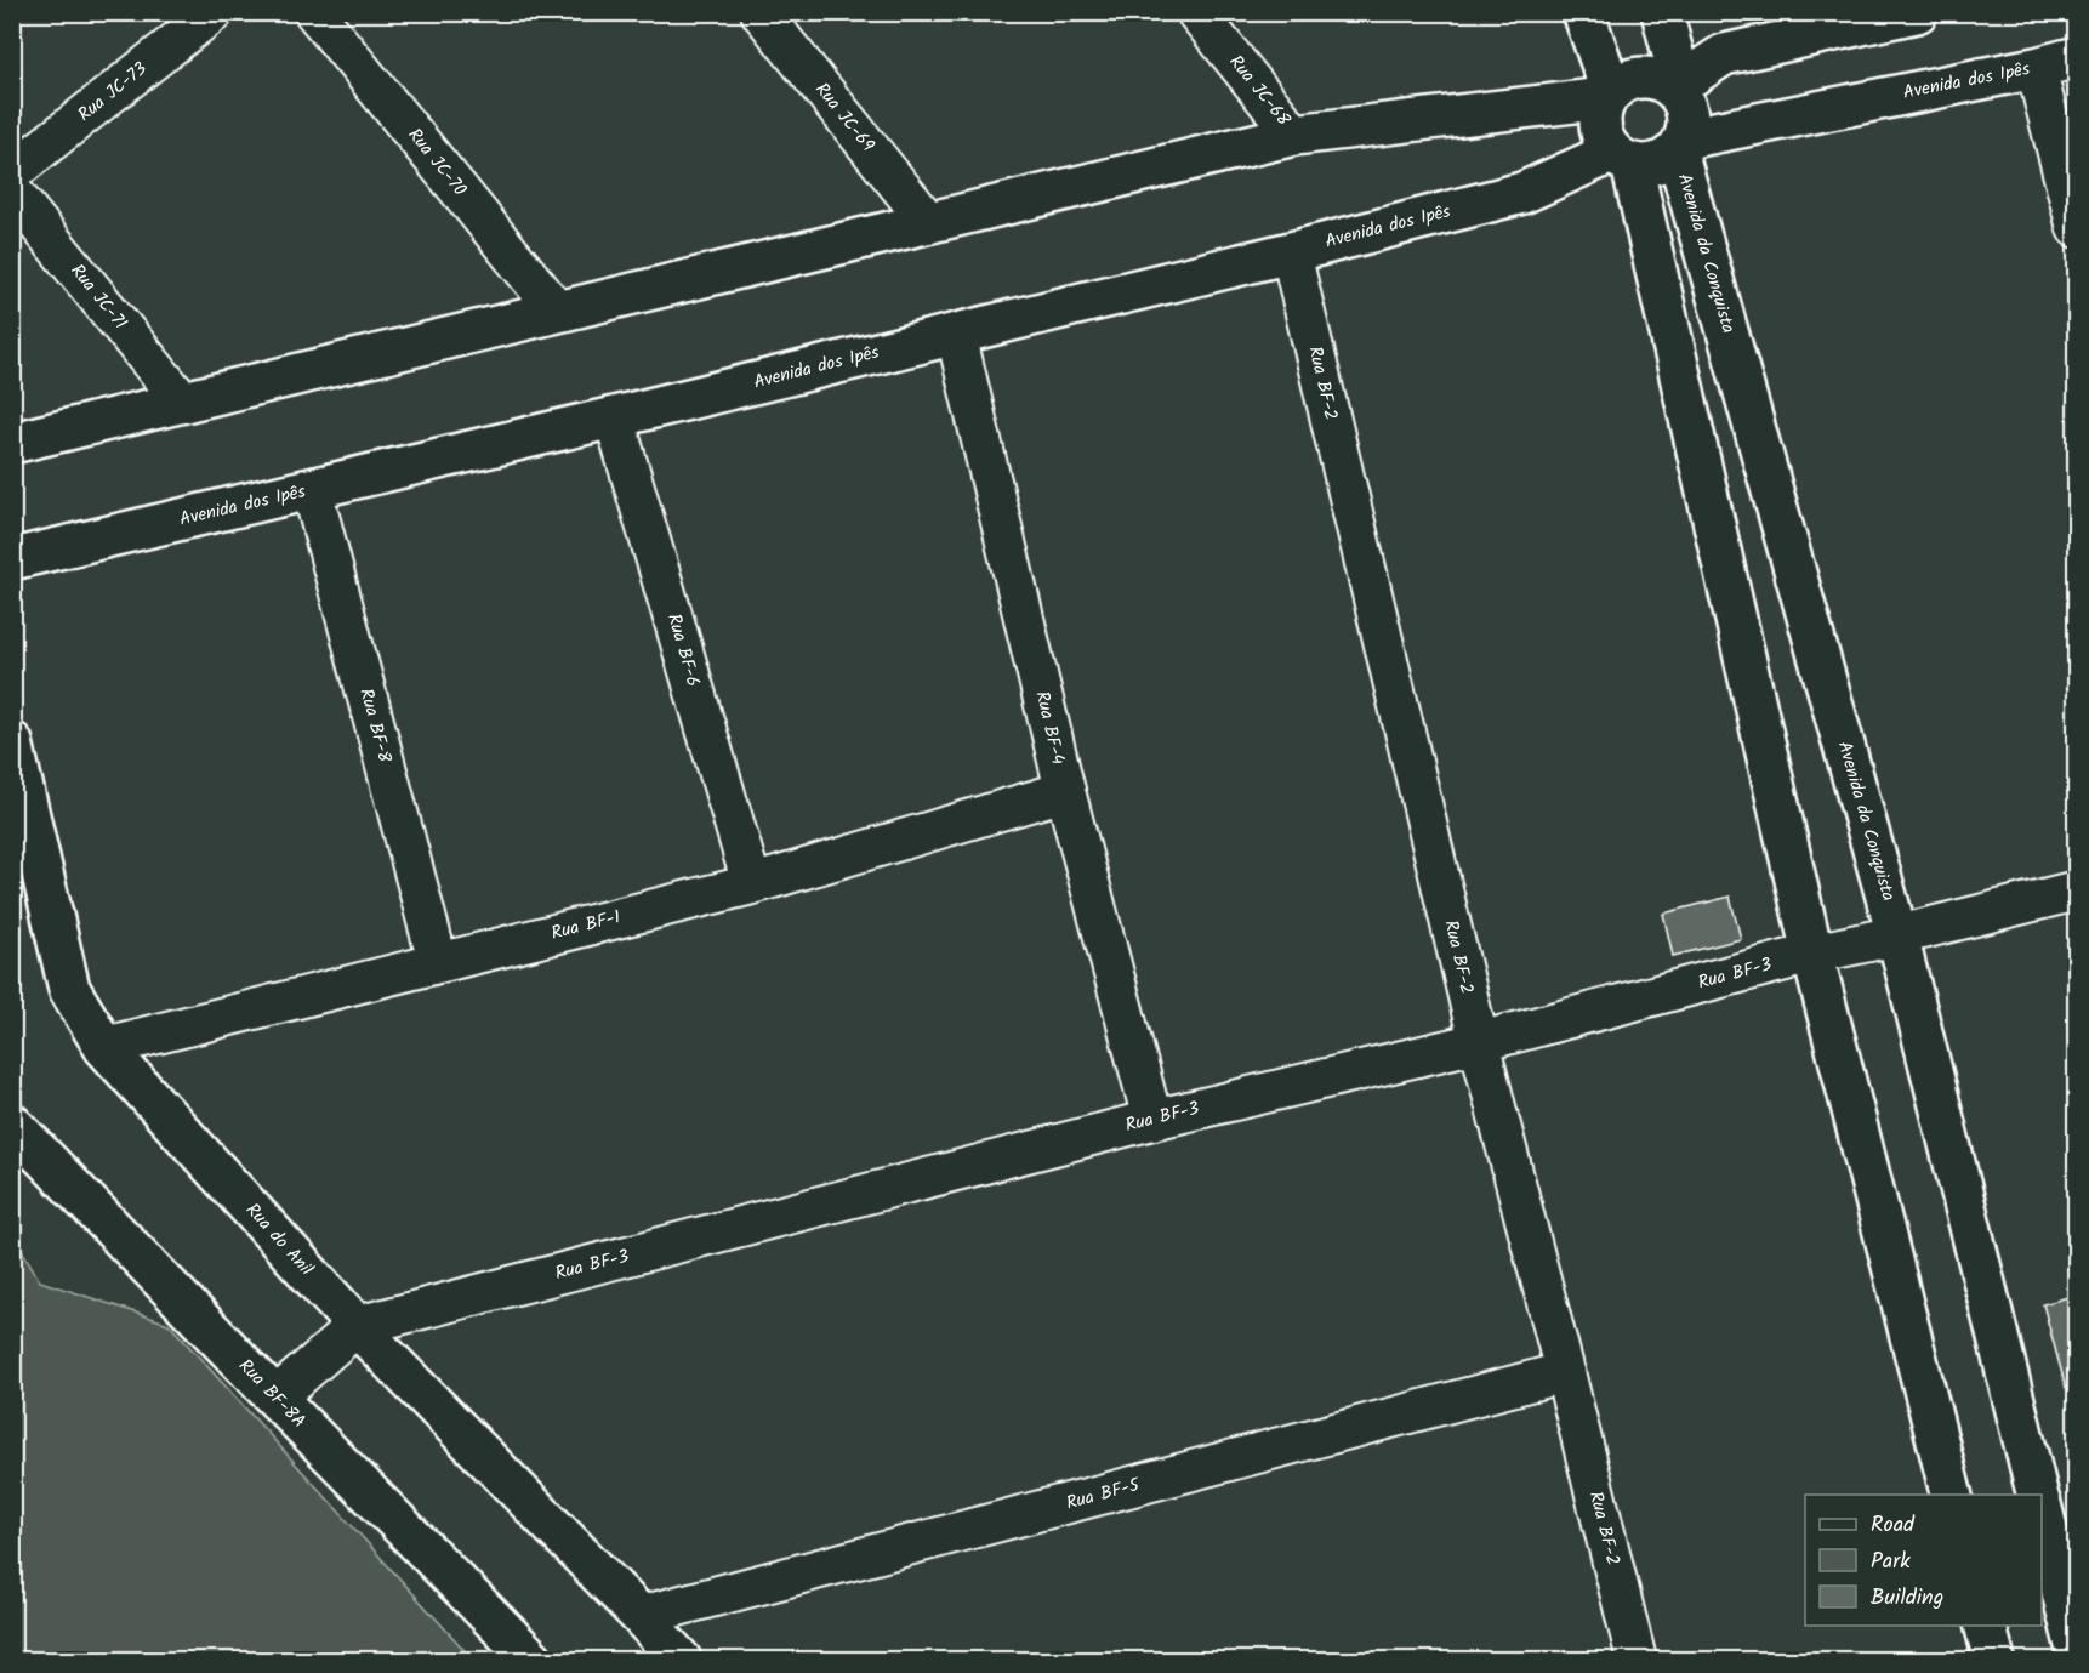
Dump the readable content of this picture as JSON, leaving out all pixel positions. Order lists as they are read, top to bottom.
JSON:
{
  "streets": {
    "street": [
      "Avenida dos Ipês",
      "Rua JC-68",
      "Rua JC-73",
      "Rua JC-69",
      "Rua JC-70",
      "Avenida da Conquista",
      "Rua JC-71",
      "Rua BF-2",
      "Rua BF-6",
      "Rua BF-8",
      "Rua BF-4",
      "Rua BF-1",
      "Rua BF-3",
      "Rua do Anil",
      "Rua BF-8A",
      "Rua BF-5"
    ]
  },
  "crossings": [
    ["Avenida dos Ipês", "Avenida da Conquista"],
    ["Avenida dos Ipês", "Rua BF-2"],
    ["Avenida dos Ipês", "Rua BF-6"],
    ["Avenida dos Ipês", "Rua BF-8"],
    ["Avenida dos Ipês", "Rua BF-4"],
    ["Avenida da Conquista", "Rua BF-3"],
    ["Rua BF-2", "Rua BF-3"],
    ["Rua BF-2", "Rua BF-5"],
    ["Rua BF-6", "Rua BF-1"],
    ["Rua BF-8", "Rua BF-1"],
    ["Rua BF-4", "Rua BF-1"],
    ["Rua BF-4", "Rua BF-3"],
    ["Rua BF-1", "Rua do Anil"],
    ["Rua BF-3", "Rua do Anil"],
    ["Rua BF-3", "Rua BF-8A"],
    ["Rua do Anil", "Rua BF-5"]
  ],
  "legend": ["Road", "Park", "Building"]
}
